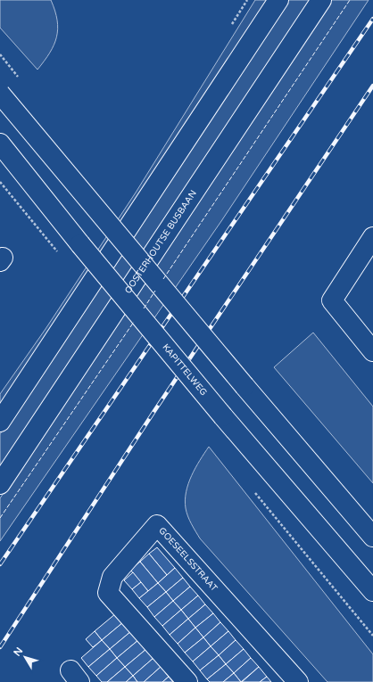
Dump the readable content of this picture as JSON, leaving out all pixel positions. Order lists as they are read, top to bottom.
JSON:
{
  "streets": {
    "street": ["OOSTERHOUTSE BUSBAAN", "KAPITTELWEG", "GOESEELSSTRAAT"]
  },
  "north": "top left"
}
